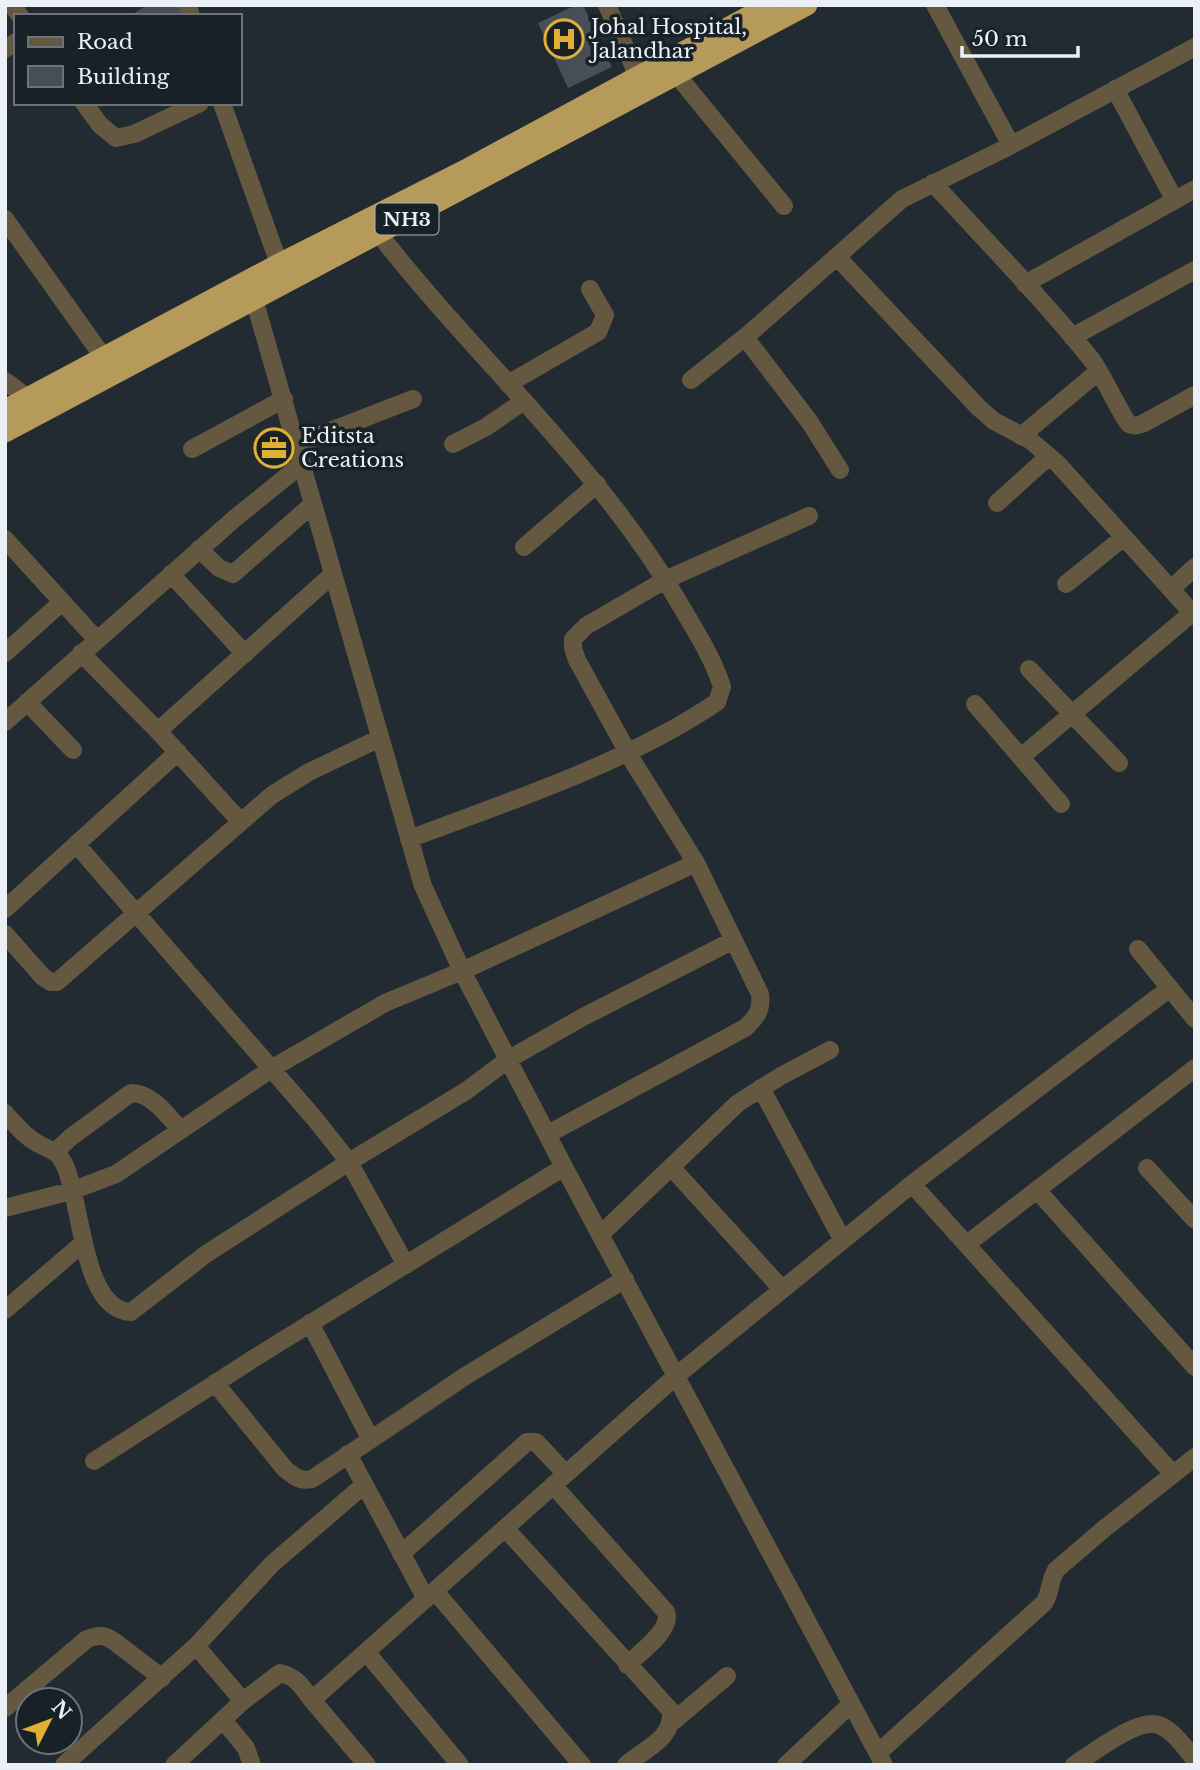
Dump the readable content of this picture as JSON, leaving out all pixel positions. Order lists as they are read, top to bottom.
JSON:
{
  "streets": {
    "highway": ["NH3"]
  },
  "places": {
    "hospital": ["Johal Hospital, Jalandhar"],
    "office": ["Editsta Creations"]
  },
  "legend": ["Road", "Building"],
  "scale_bar": "50 m",
  "north": "top right"
}
